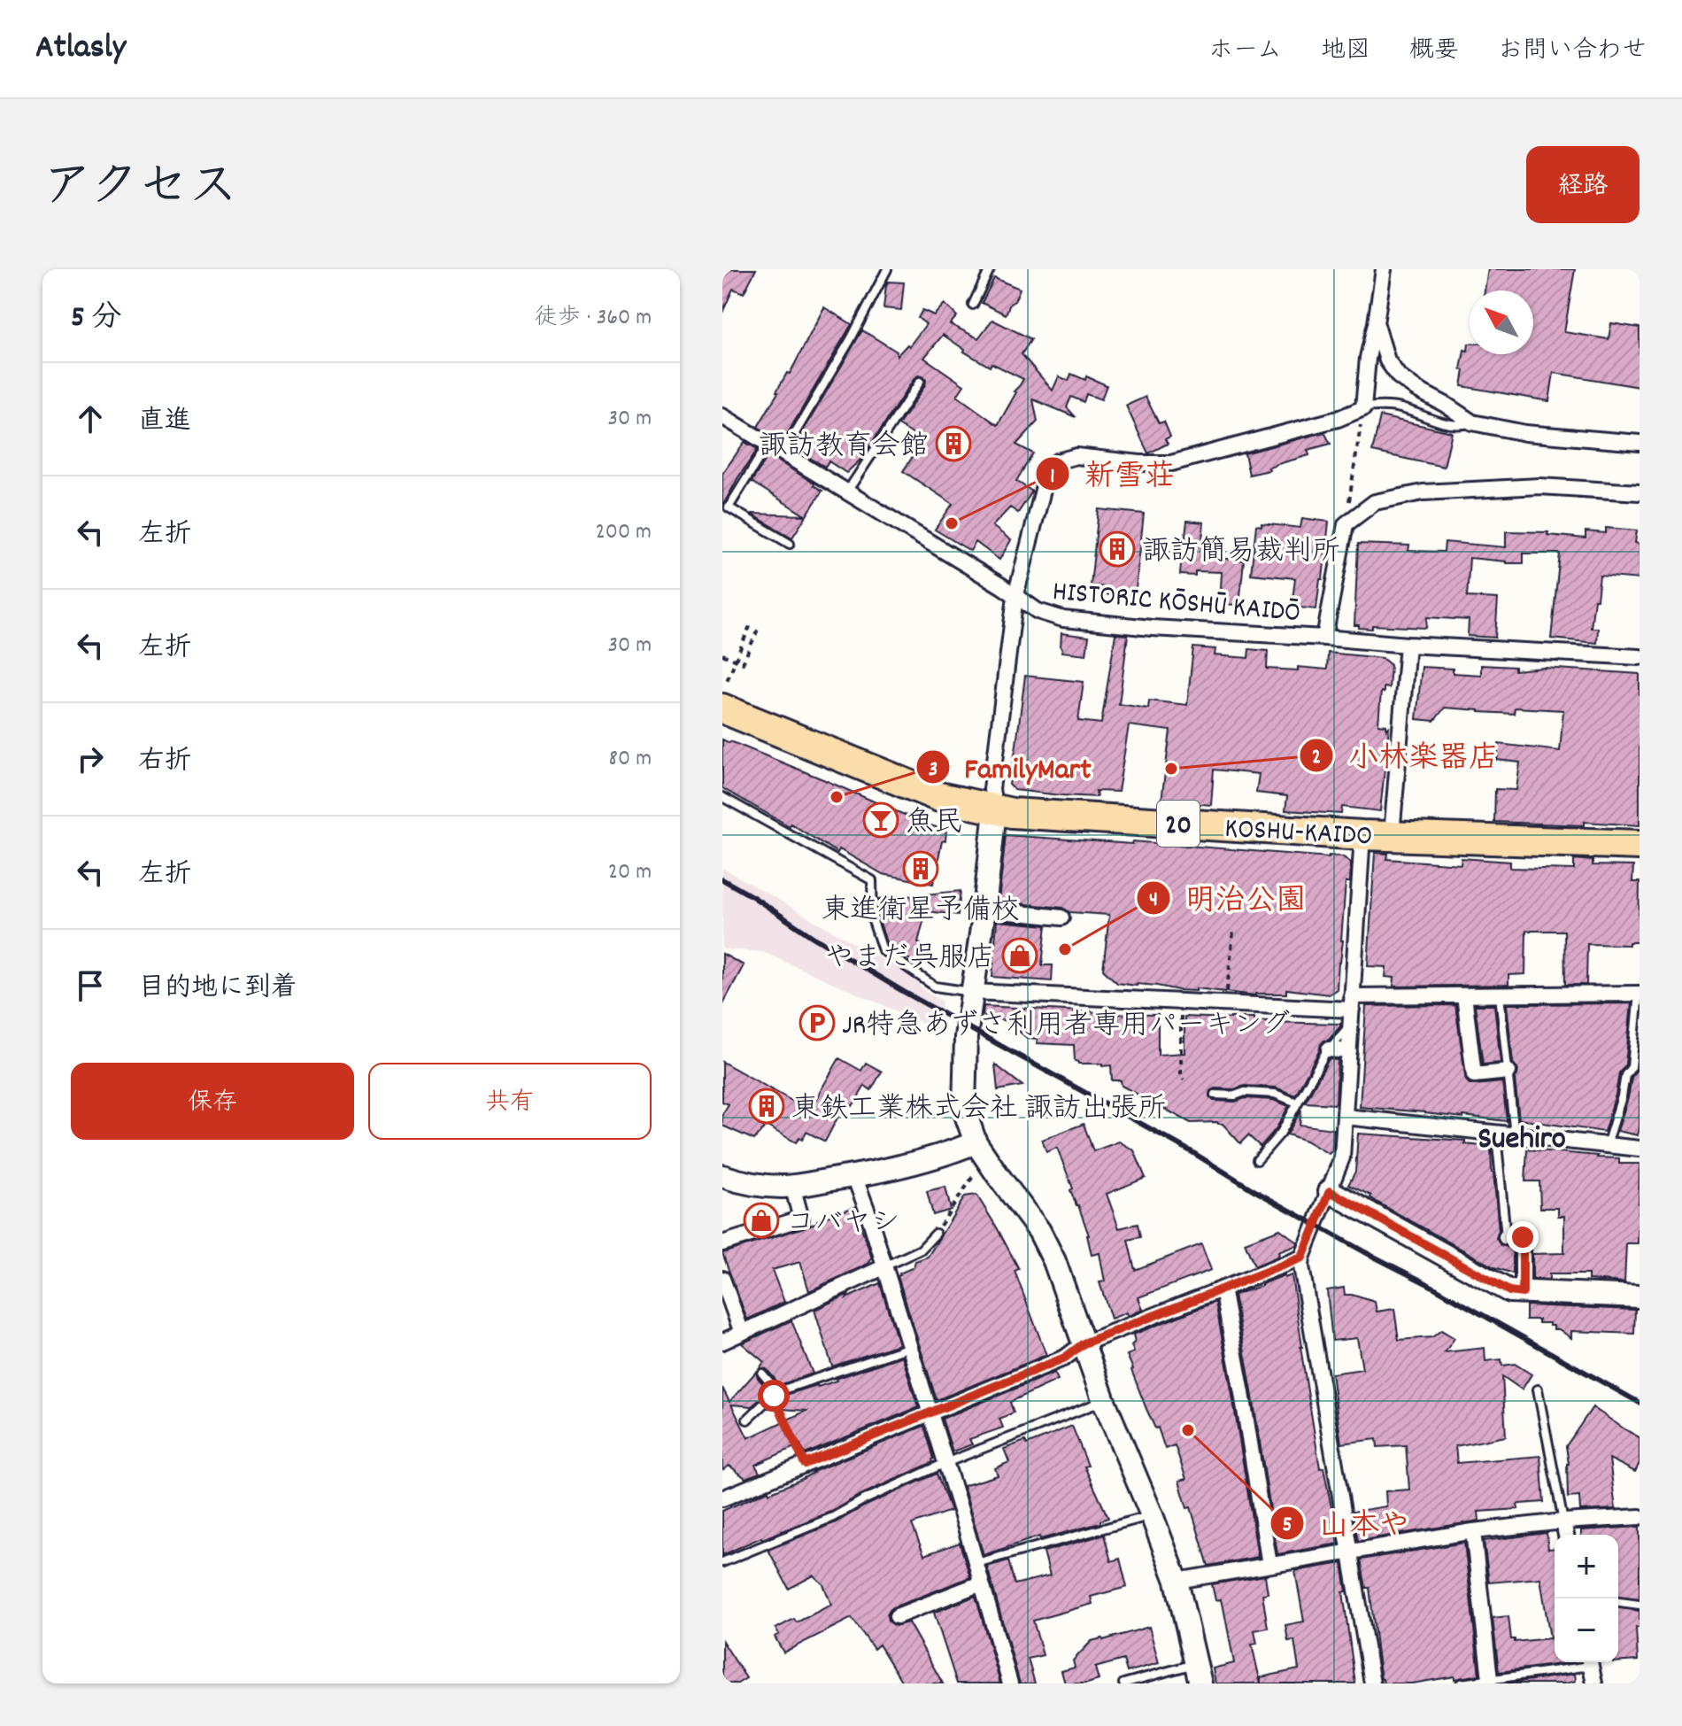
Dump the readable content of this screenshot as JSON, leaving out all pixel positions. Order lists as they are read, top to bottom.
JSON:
{
  "streets": {
    "highway": ["20", "KOSHU-KAIDO"],
    "street": ["HISTORIC KŌSHŪ KAIDŌ"]
  },
  "districts": ["Suehiro"],
  "places": {
    "building": [
      "諏訪教育会館",
      "諏訪簡易裁判所",
      "東進衛星予備校",
      "東鉄工業株式会社 諏訪出張所"
    ],
    "other": [
      "新雪荘",
      "小林楽器店",
      "FamilyMart",
      "明治公園",
      "山本や"
    ],
    "bar": ["魚民"],
    "shop": ["やまだ呉服店", "コバヤシ"],
    "parking": ["JR特急あずさ利用者専用パーキング"]
  },
  "north": "top left",
  "page": {
    "header": "Atlasly",
    "nav": [
      "ホーム",
      "地図",
      "概要",
      "お問い合わせ"
    ],
    "title": "アクセス",
    "buttons": [
      "経路",
      ["保存", "共有"]
    ],
    "heading": ["5 分", "徒歩 · 360 m"],
    "list": [
      ["直進", "30 m"],
      ["左折", "200 m"],
      ["左折", "30 m"],
      ["右折", "80 m"],
      ["左折", "20 m"],
      "目的地に到着"
    ],
    "map_buttons": ["+", "−"]
  }
}
